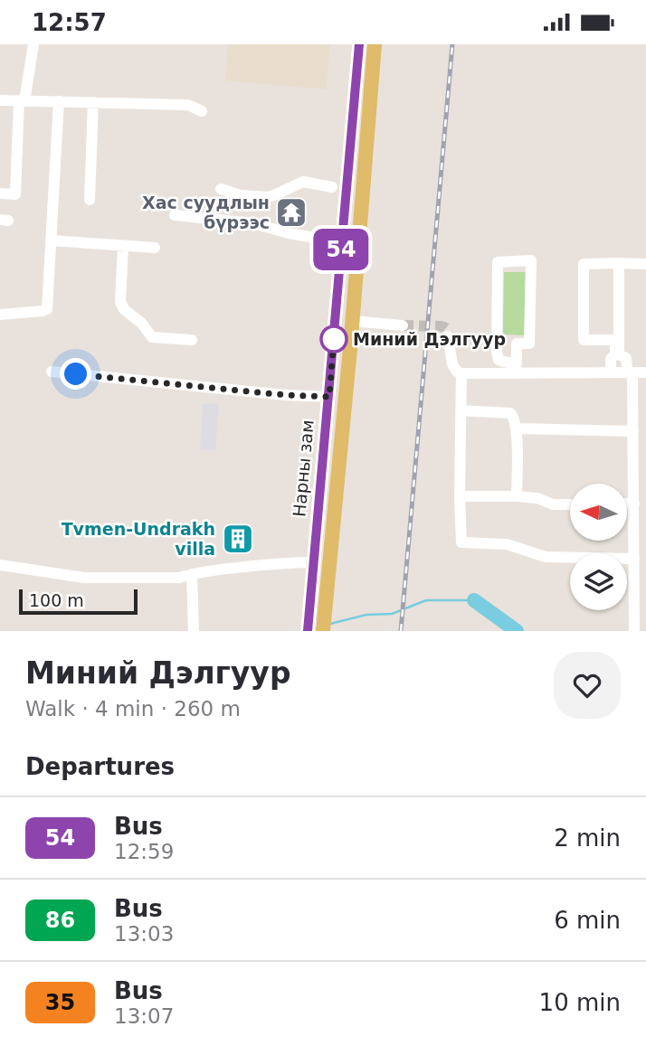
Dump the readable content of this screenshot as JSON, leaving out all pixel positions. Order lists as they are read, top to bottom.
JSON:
{
  "streets": {
    "main road": ["Нарны зам"]
  },
  "places": {
    "temple": ["Хас суудлын бүрээс"],
    "other": ["Миний Дэлгуур"],
    "building": ["Tvmen-Undrakh villa"]
  },
  "lines": ["bus line 54"],
  "scale_bar": "100 m",
  "north": "left",
  "page": {
    "status": "12:57",
    "on_map": "54",
    "scale": "100 m",
    "heading": [
      ["Миний Дэлгуур", "Walk · 4 min · 260 m"],
      "Departures"
    ],
    "list": [
      {
        "mark": "54",
        "name": "Bus",
        "note": "12:59",
        "value": "2 min"
      },
      {
        "mark": "86",
        "name": "Bus",
        "note": "13:03",
        "value": "6 min"
      },
      {
        "mark": "35",
        "name": "Bus",
        "note": "13:07",
        "value": "10 min"
      }
    ]
  }
}
